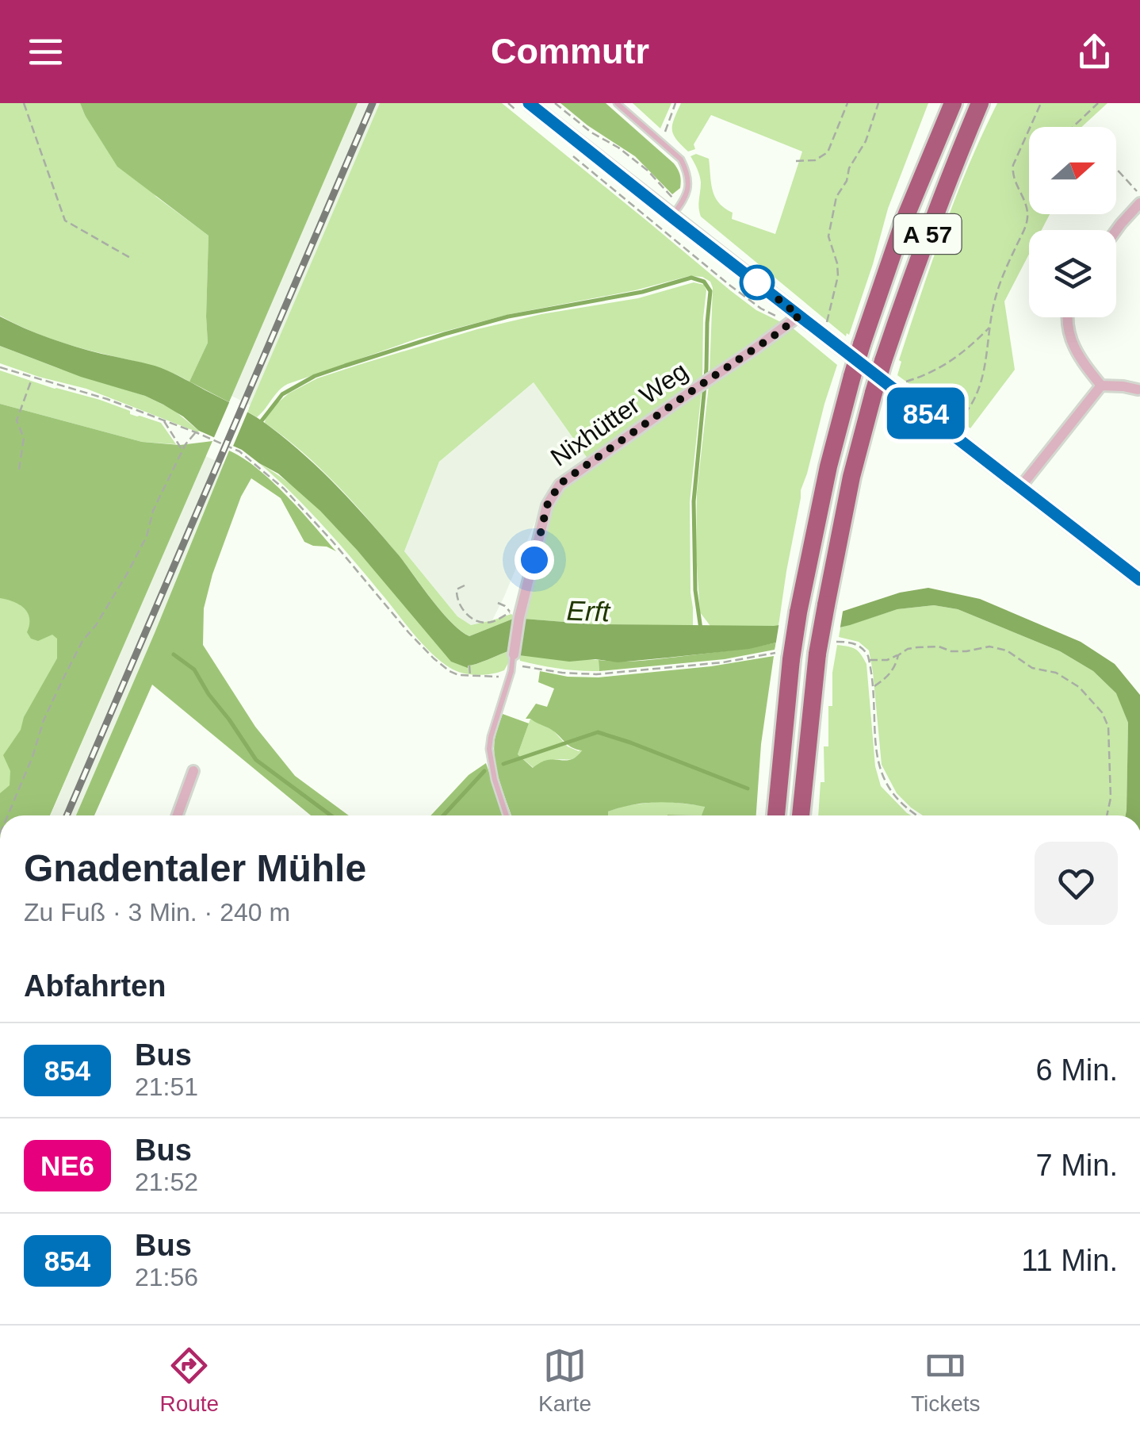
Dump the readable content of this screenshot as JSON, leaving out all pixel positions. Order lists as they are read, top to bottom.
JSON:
{
  "streets": {
    "highway": ["A 57"],
    "street": ["Nixhütter Weg"]
  },
  "water": ["Erft"],
  "lines": ["bus line 854"],
  "north": "right",
  "page": {
    "header": "Commutr",
    "on_map": "854",
    "heading": [
      ["Gnadentaler Mühle", "Zu Fuß · 3 Min. · 240 m"],
      "Abfahrten"
    ],
    "list": [
      {
        "mark": "854",
        "name": "Bus",
        "note": "21:51",
        "value": "6 Min."
      },
      {
        "mark": "NE6",
        "name": "Bus",
        "note": "21:52",
        "value": "7 Min."
      },
      {
        "mark": "854",
        "name": "Bus",
        "note": "21:56",
        "value": "11 Min."
      }
    ],
    "tabs": ["Route", "Karte", "Tickets"]
  }
}
